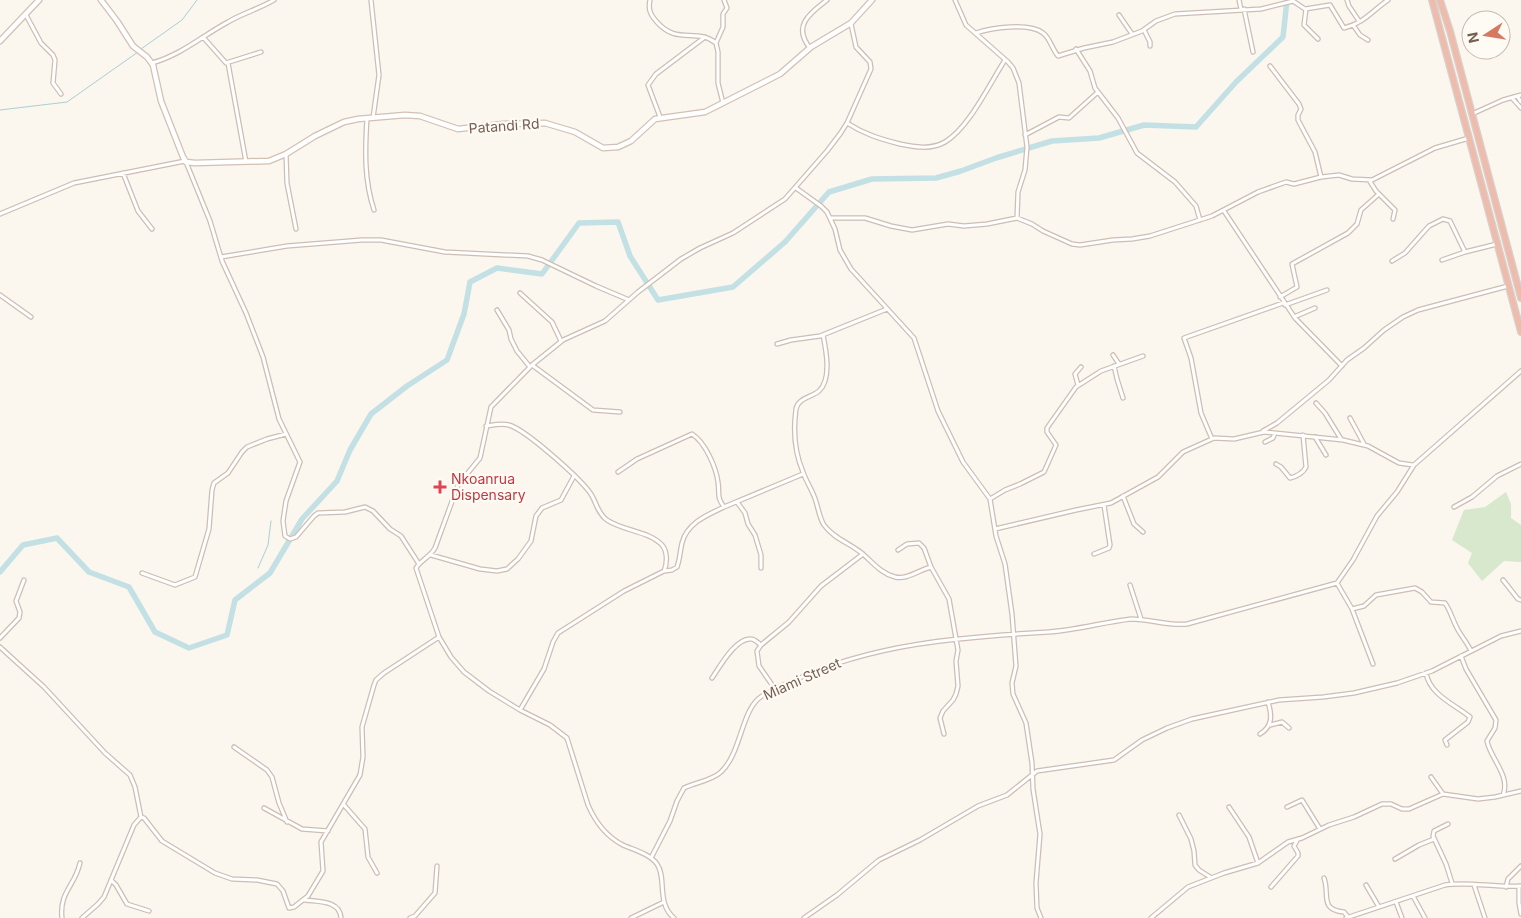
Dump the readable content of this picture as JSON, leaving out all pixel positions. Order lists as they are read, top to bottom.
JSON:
{
  "streets": {
    "street": ["Patandi Rd", "Miami Street"]
  },
  "places": {
    "health": ["Nkoanrua Dispensary"]
  },
  "north": "left"
}
